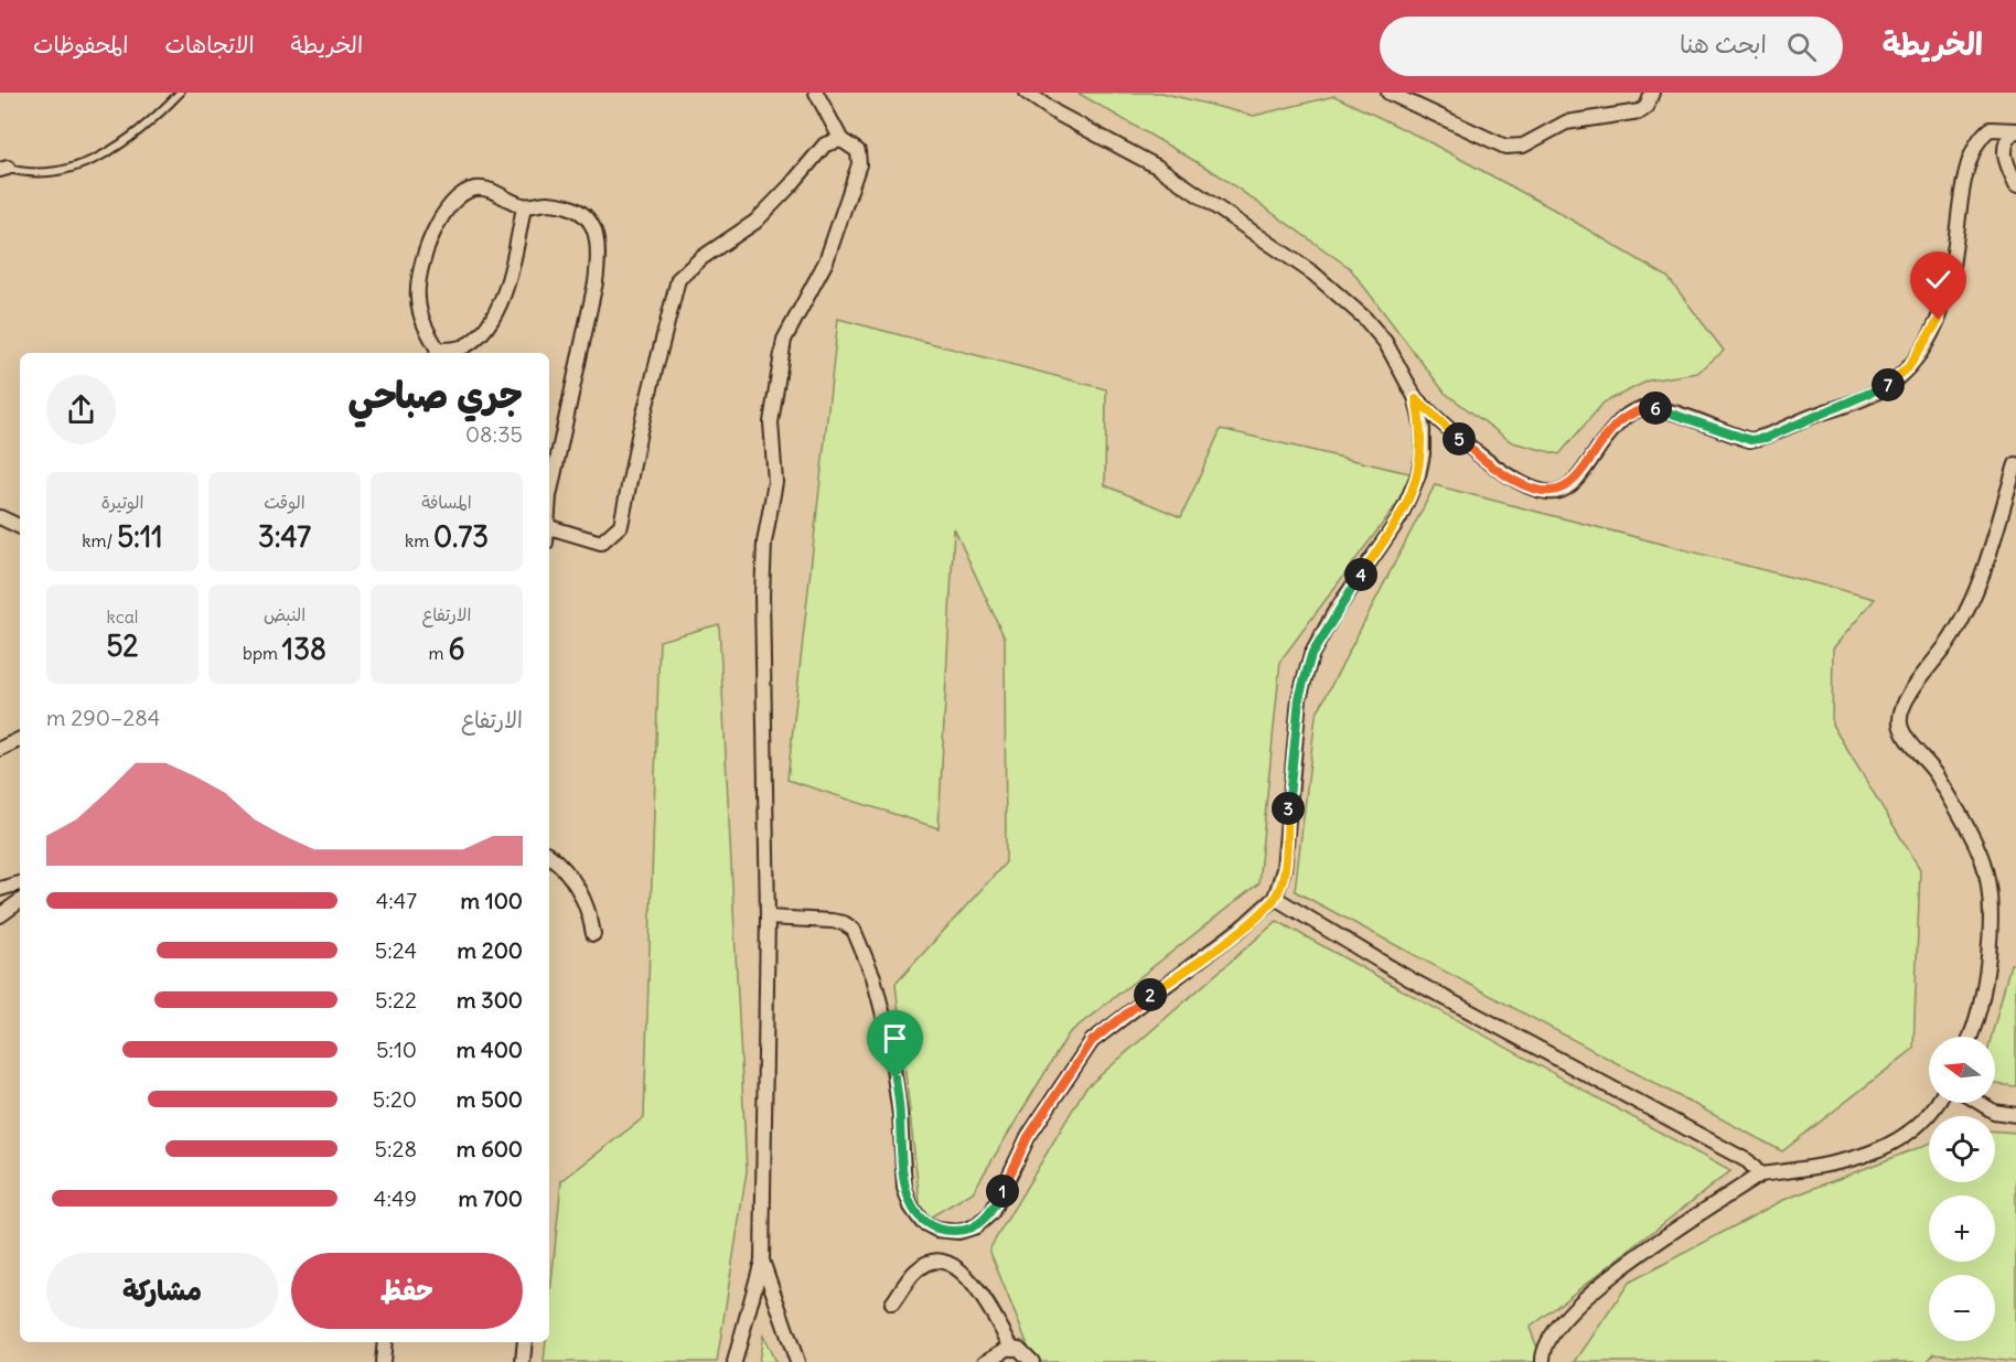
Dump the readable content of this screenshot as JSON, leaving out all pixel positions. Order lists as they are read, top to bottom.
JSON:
{
  "north": "left",
  "page": {
    "header": "الخريطة",
    "search": "ابحث هنا",
    "nav": ["الخريطة", "الاتجاهات", "المحفوظات"],
    "heading": ["جري صباحي", "08:35"],
    "pins": [
      "7",
      "6",
      "5",
      "4",
      "3",
      "2",
      "1"
    ],
    "stats": [
      ["المسافة", "0.73 km"],
      ["الوقت", "3:47"],
      ["الوتيرة", "5:11 /km"],
      ["الارتفاع", "6 m"],
      ["النبض", "138 bpm"],
      ["kcal", "52"]
    ],
    "chart": ["الارتفاع", "284–290 m"],
    "list": [
      {
        "name": "100 m",
        "note": "4:47"
      },
      {
        "name": "200 m",
        "note": "5:24"
      },
      {
        "name": "300 m",
        "note": "5:22"
      },
      {
        "name": "400 m",
        "note": "5:10"
      },
      {
        "name": "500 m",
        "note": "5:20"
      },
      {
        "name": "600 m",
        "note": "5:28"
      },
      {
        "name": "700 m",
        "note": "4:49"
      }
    ],
    "map_buttons": ["+", "−"],
    "buttons": ["حفظ", "مشاركة"]
  }
}
